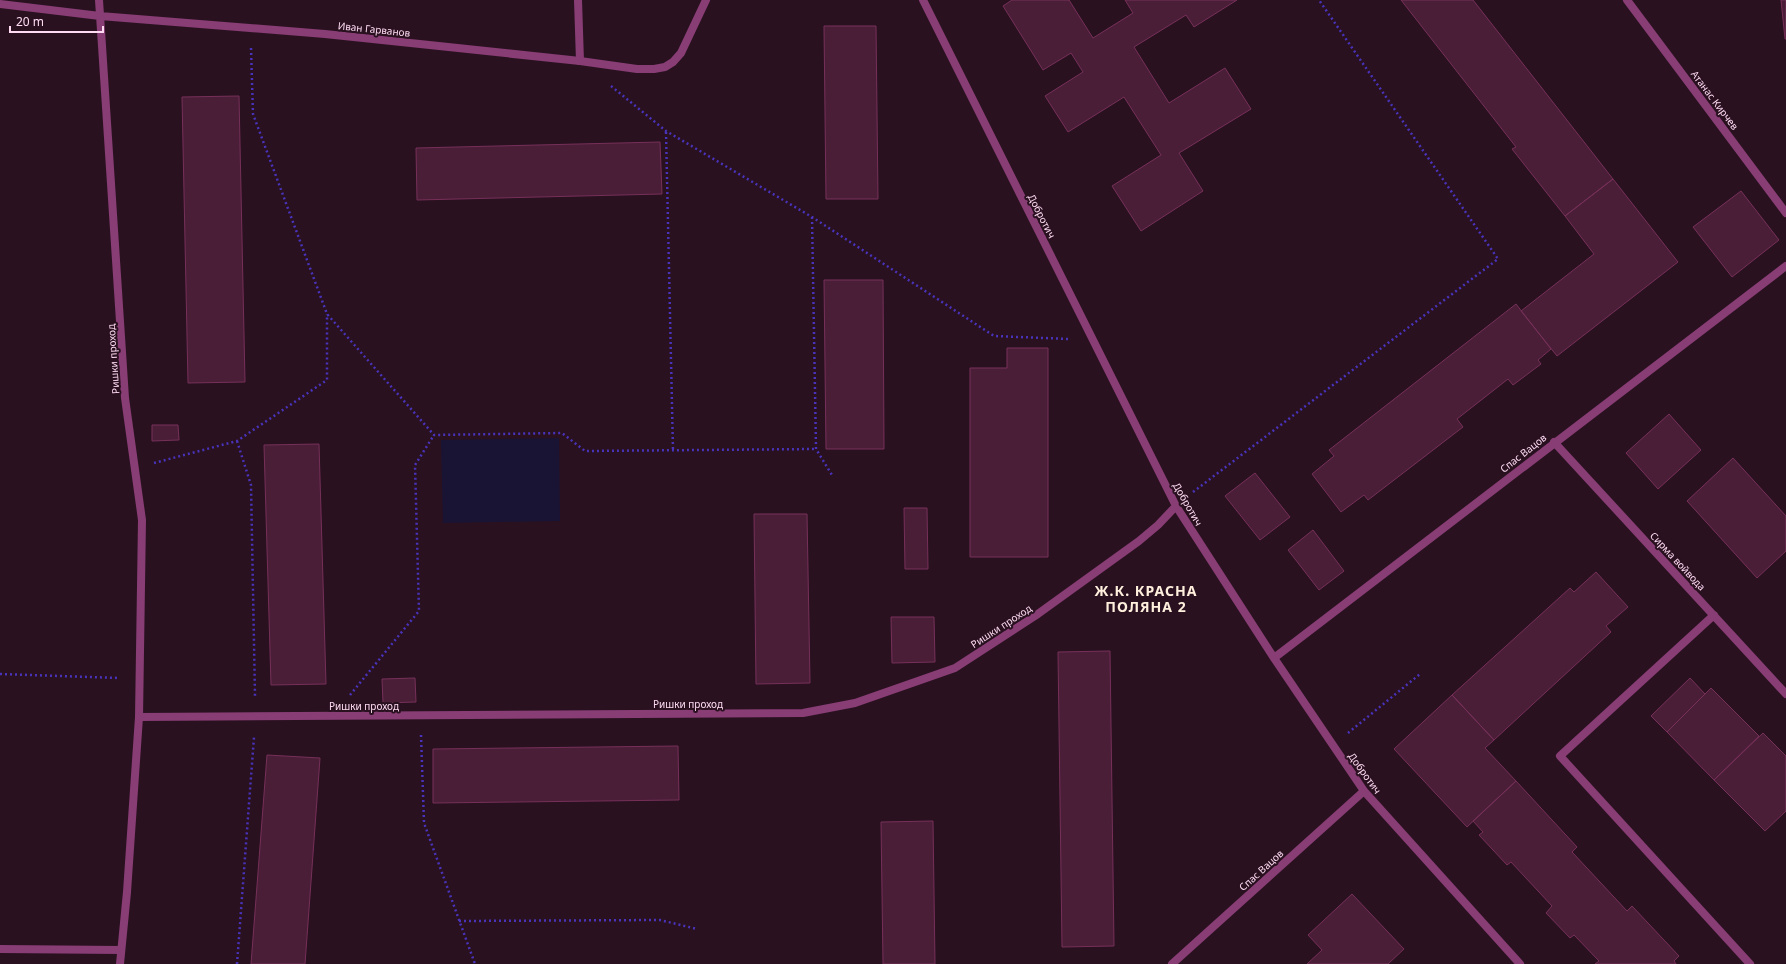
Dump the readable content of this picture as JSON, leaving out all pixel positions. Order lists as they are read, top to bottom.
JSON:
{
  "streets": {
    "street": [
      "Иван Гарванов",
      "Атанас Кирчев",
      "Добротич",
      "Ришки проход",
      "Спас Вацов",
      "Сирма войвода"
    ]
  },
  "crossings": [
    ["Иван Гарванов", "Ришки проход"],
    ["Добротич", "Ришки проход"],
    ["Добротич", "Спас Вацов"],
    ["Спас Вацов", "Сирма войвода"]
  ],
  "districts": ["Ж.К. КРАСНА ПОЛЯНА 2"],
  "scale_bar": "20 m"
}
